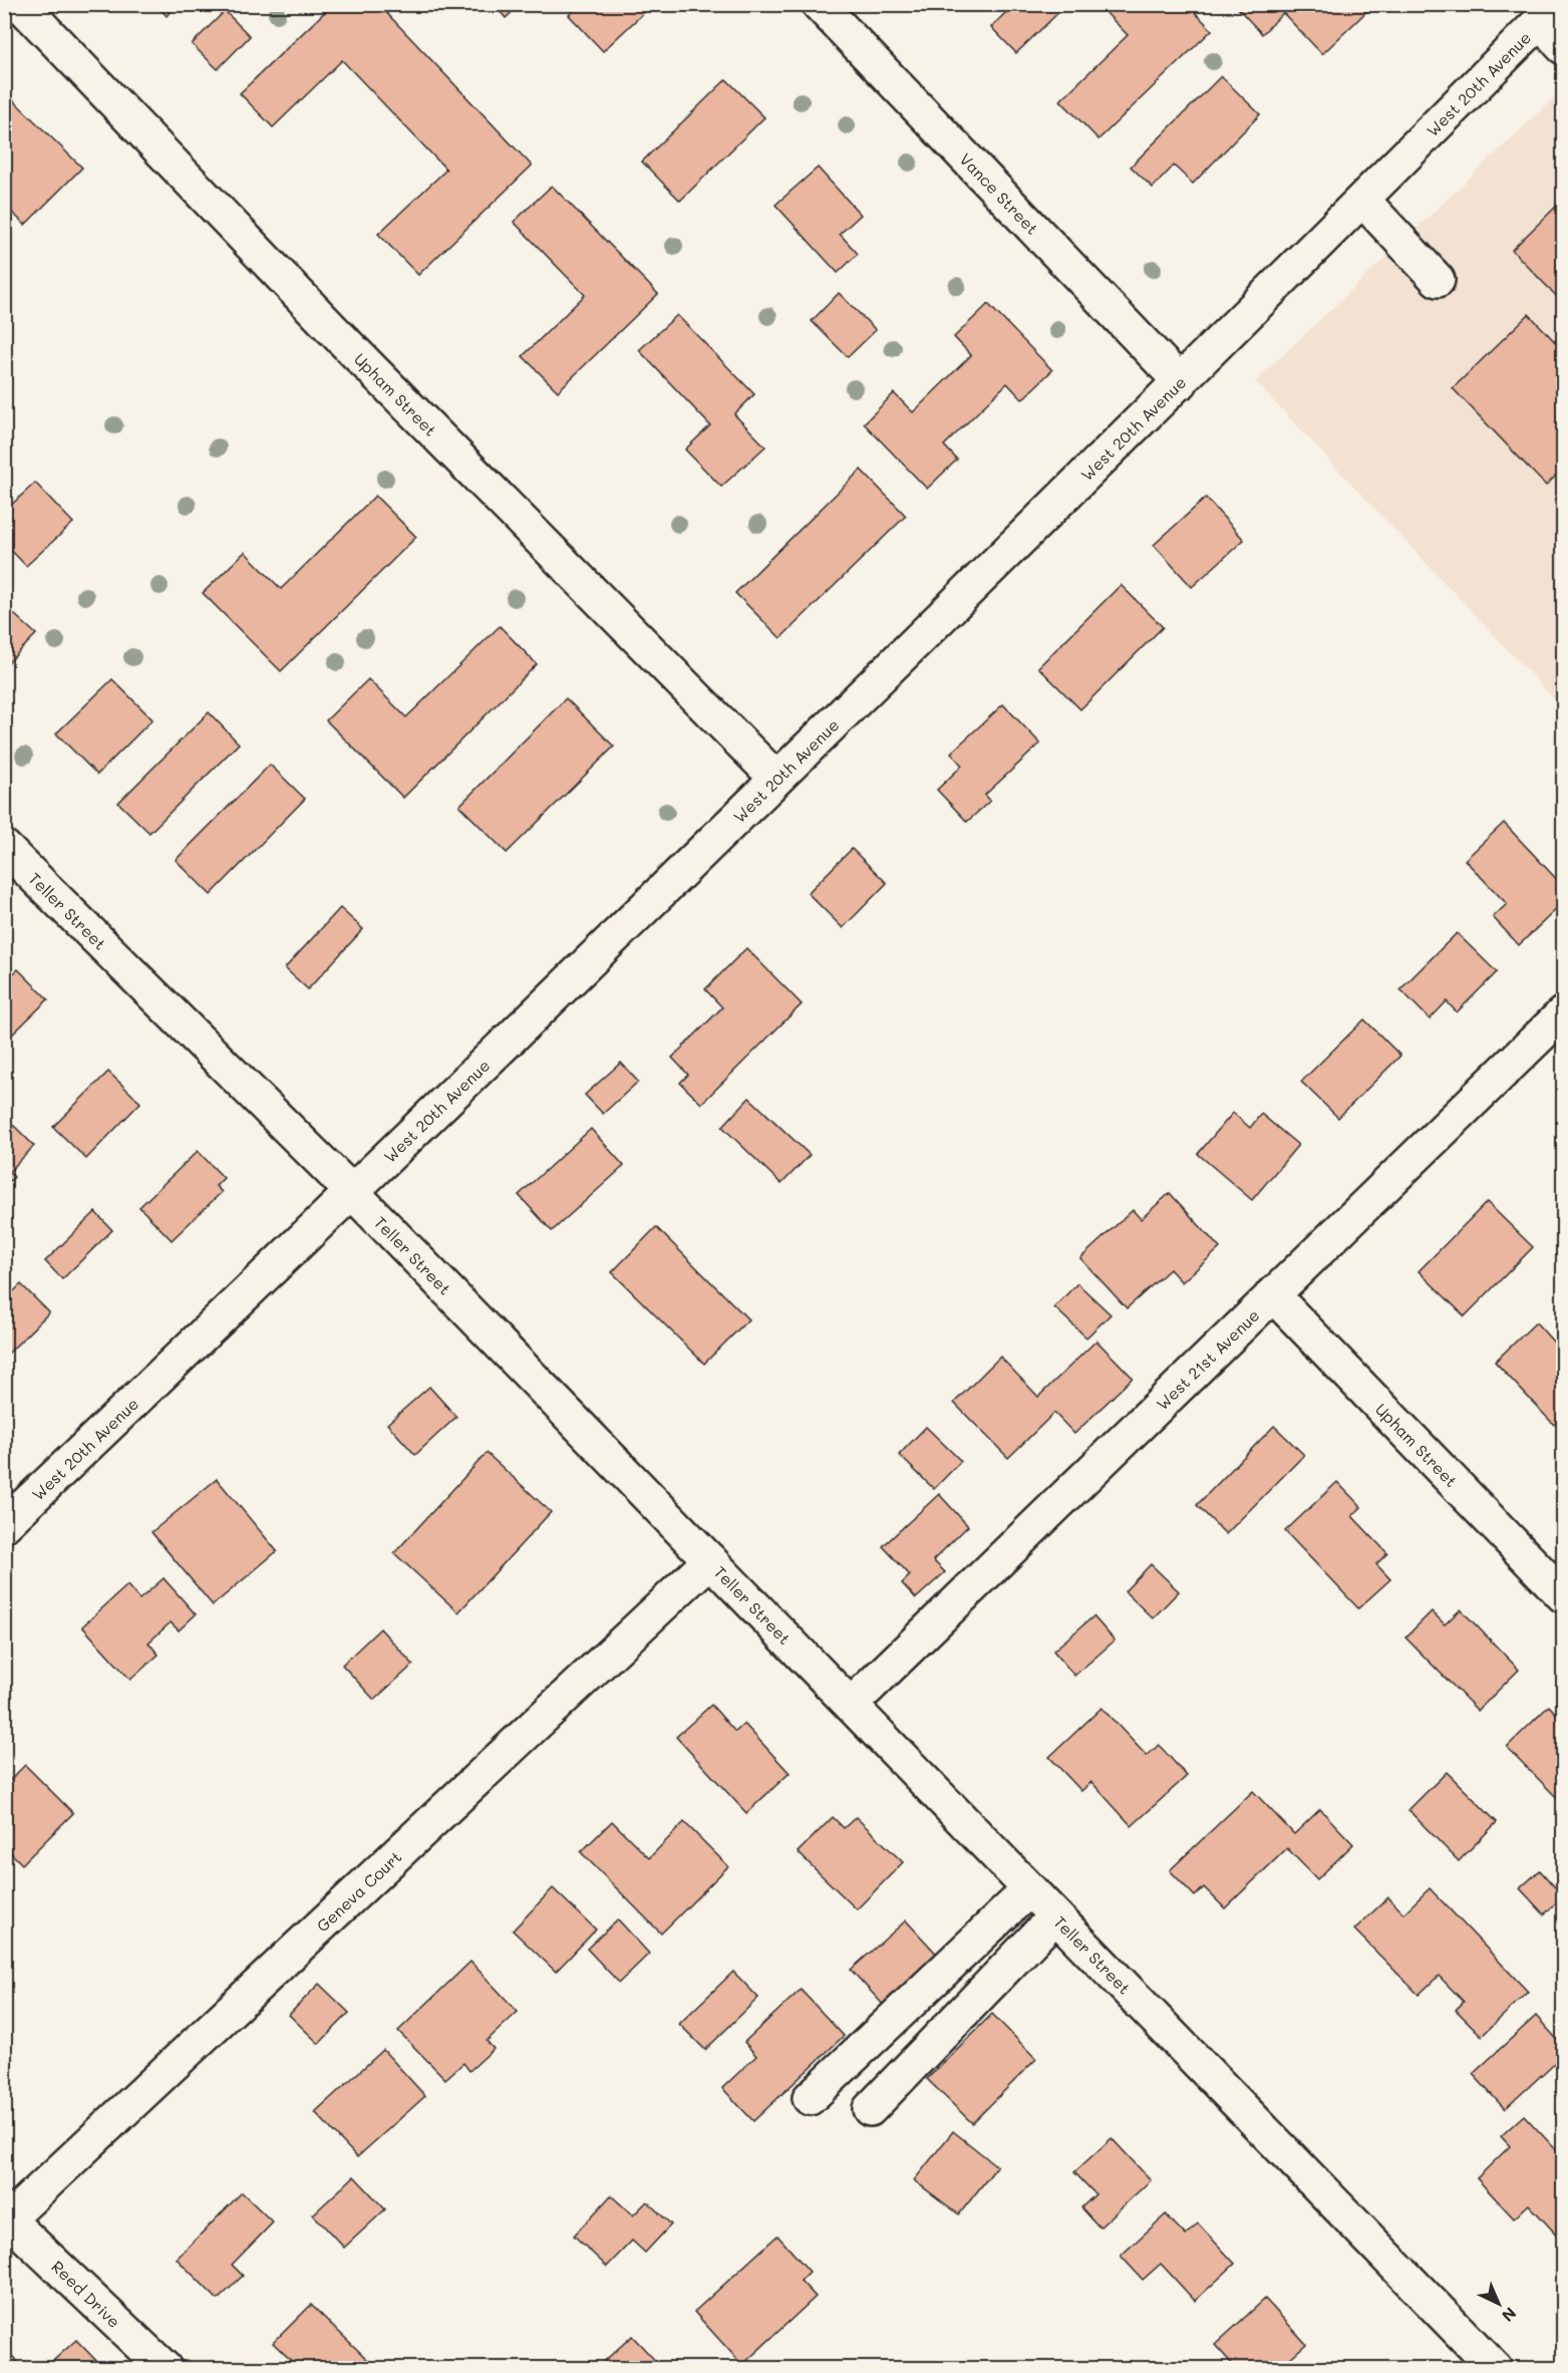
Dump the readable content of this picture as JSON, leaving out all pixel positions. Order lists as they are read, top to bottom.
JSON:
{
  "streets": {
    "street": [
      "West 20th Avenue",
      "Vance Street",
      "Upham Street",
      "Teller Street",
      "West 21st Avenue",
      "Geneva Court",
      "Reed Drive"
    ]
  },
  "crossings": [
    ["West 20th Avenue", "Vance Street"],
    ["West 20th Avenue", "Upham Street"],
    ["West 20th Avenue", "Teller Street"],
    ["Upham Street", "West 21st Avenue"],
    ["Teller Street", "West 21st Avenue"],
    ["Teller Street", "Geneva Court"],
    ["Geneva Court", "Reed Drive"]
  ],
  "north": "bottom right"
}
